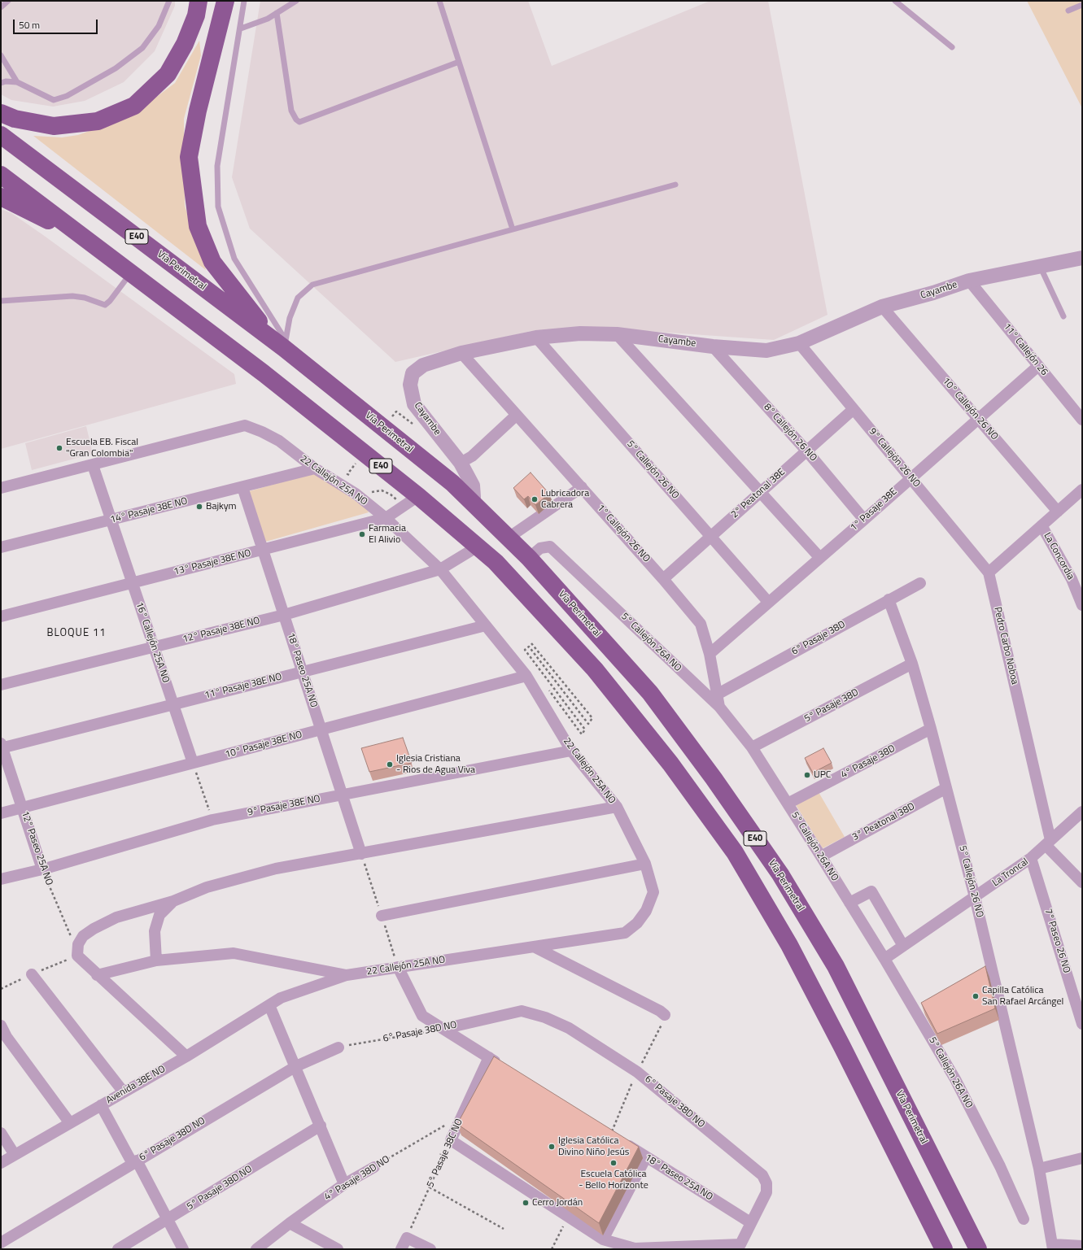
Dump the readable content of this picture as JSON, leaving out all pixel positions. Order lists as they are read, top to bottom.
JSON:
{
  "streets": {
    "highway": ["E40", "Vía Perimetral"],
    "street": [
      "Cayambe",
      "11° Callejón 26",
      "10° Callejón 26 NO",
      "8° Callejón 26 NO",
      "9° Callejón 26 NO",
      "5° Callejón 26 NO",
      "22 Callejón 25A NO",
      "2° Peatonal 38E",
      "1° Pasaje 38E",
      "14° Pasaje 38E NO",
      "1° Callejón 26 NO",
      "La Concordia",
      "13° Pasaje 38E NO",
      "12° Pasaje 38E NO",
      "6° Pasaje 38D",
      "16° Callejón 25A NO",
      "5° Callejón 26A NO",
      "Pedro Carbo Noboa",
      "18° Paseo 25A NO",
      "11° Pasaje 38E NO",
      "5° Pasaje 38D",
      "10° Pasaje 38E NO",
      "4° Pasaje 38D",
      "9° Pasaje 38E NO",
      "3° Peatonal 38D",
      "12° Paseo 25A NO",
      "La Troncal",
      "7° Paseo 26 NO",
      "6° Pasaje 38D NO",
      "Avenida 38E NO",
      "5° Pasaje 38C NO",
      "4° Pasaje 38D NO",
      "5° Pasaje 38D NO"
    ]
  },
  "crossings": [
    ["E40", "13° Pasaje 38E NO"],
    ["E40", "12° Pasaje 38E NO"],
    ["Vía Perimetral", "Cayambe"],
    ["Vía Perimetral", "5° Callejón 26A NO"],
    ["Cayambe", "11° Callejón 26"],
    ["Cayambe", "10° Callejón 26 NO"],
    ["Cayambe", "8° Callejón 26 NO"],
    ["Cayambe", "9° Callejón 26 NO"],
    ["Cayambe", "5° Callejón 26 NO"],
    ["Cayambe", "1° Callejón 26 NO"],
    ["11° Callejón 26", "1° Pasaje 38E"],
    ["10° Callejón 26 NO", "1° Pasaje 38E"],
    ["8° Callejón 26 NO", "2° Peatonal 38E"],
    ["8° Callejón 26 NO", "1° Pasaje 38E"],
    ["9° Callejón 26 NO", "2° Peatonal 38E"],
    ["9° Callejón 26 NO", "1° Pasaje 38E"],
    ["9° Callejón 26 NO", "Pedro Carbo Noboa"],
    ["5° Callejón 26 NO", "2° Peatonal 38E"],
    ["5° Callejón 26 NO", "1° Pasaje 38E"],
    ["5° Callejón 26 NO", "6° Pasaje 38D"],
    ["5° Callejón 26 NO", "5° Pasaje 38D"],
    ["5° Callejón 26 NO", "4° Pasaje 38D"],
    ["5° Callejón 26 NO", "3° Peatonal 38D"],
    ["5° Callejón 26 NO", "La Troncal"],
    ["22 Callejón 25A NO", "14° Pasaje 38E NO"],
    ["22 Callejón 25A NO", "13° Pasaje 38E NO"],
    ["22 Callejón 25A NO", "12° Pasaje 38E NO"],
    ["22 Callejón 25A NO", "16° Callejón 25A NO"],
    ["22 Callejón 25A NO", "11° Pasaje 38E NO"],
    ["22 Callejón 25A NO", "10° Pasaje 38E NO"],
    ["22 Callejón 25A NO", "9° Pasaje 38E NO"],
    ["22 Callejón 25A NO", "Avenida 38E NO"],
    ["2° Peatonal 38E", "1° Callejón 26 NO"],
    ["1° Pasaje 38E", "1° Callejón 26 NO"],
    ["14° Pasaje 38E NO", "16° Callejón 25A NO"],
    ["14° Pasaje 38E NO", "18° Paseo 25A NO"],
    ["1° Callejón 26 NO", "6° Pasaje 38D"],
    ["1° Callejón 26 NO", "5° Callejón 26A NO"],
    ["13° Pasaje 38E NO", "16° Callejón 25A NO"],
    ["13° Pasaje 38E NO", "18° Paseo 25A NO"],
    ["12° Pasaje 38E NO", "16° Callejón 25A NO"],
    ["12° Pasaje 38E NO", "18° Paseo 25A NO"],
    ["16° Callejón 25A NO", "11° Pasaje 38E NO"],
    ["16° Callejón 25A NO", "10° Pasaje 38E NO"],
    ["5° Callejón 26A NO", "5° Pasaje 38D"],
    ["5° Callejón 26A NO", "4° Pasaje 38D"],
    ["5° Callejón 26A NO", "3° Peatonal 38D"],
    ["5° Callejón 26A NO", "La Troncal"],
    ["Pedro Carbo Noboa", "La Troncal"],
    ["18° Paseo 25A NO", "11° Pasaje 38E NO"],
    ["18° Paseo 25A NO", "10° Pasaje 38E NO"],
    ["18° Paseo 25A NO", "9° Pasaje 38E NO"],
    ["18° Paseo 25A NO", "6° Pasaje 38D NO"],
    ["11° Pasaje 38E NO", "12° Paseo 25A NO"],
    ["10° Pasaje 38E NO", "12° Paseo 25A NO"],
    ["9° Pasaje 38E NO", "12° Paseo 25A NO"],
    ["La Troncal", "7° Paseo 26 NO"],
    ["5° Pasaje 38C NO", "4° Pasaje 38D NO"]
  ],
  "districts": ["BLOQUE 11"],
  "places": [
    "Escuela EB. Fiscal \"Gran Colombia\"",
    "Lubricadora Cabrera",
    "Bajkym",
    "Farmacia El Alivio",
    "Iglesia Cristiana - Rios de Agua Viva",
    "UPC",
    "Capilla Católica San Rafael Arcángel",
    "Iglesia Católica Divino Niño Jesús",
    "Escuela Católica - Bello Horizonte",
    "Cerro Jordán"
  ],
  "scale_bar": "50 m"
}
